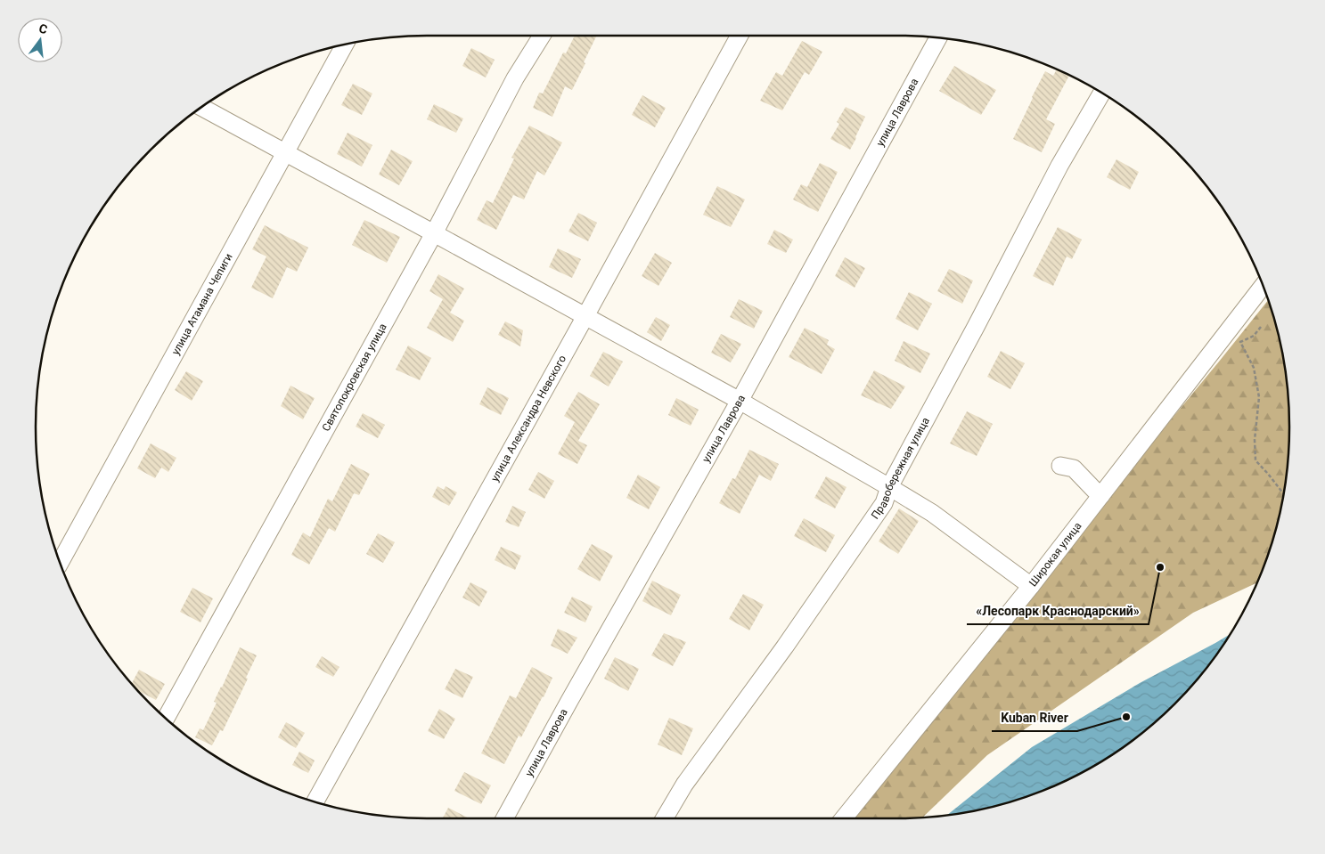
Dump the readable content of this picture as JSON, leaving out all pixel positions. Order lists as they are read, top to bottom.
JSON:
{
  "streets": {
    "street": [
      "улица Лаврова",
      "улица Атамана Чепиги",
      "Святопокровская улица",
      "улица Александра Невского",
      "Правобережная улица",
      "Широкая улица"
    ]
  },
  "places": ["«Лесопарк Краснодарский»", "Kuban River"],
  "north": "top"
}
